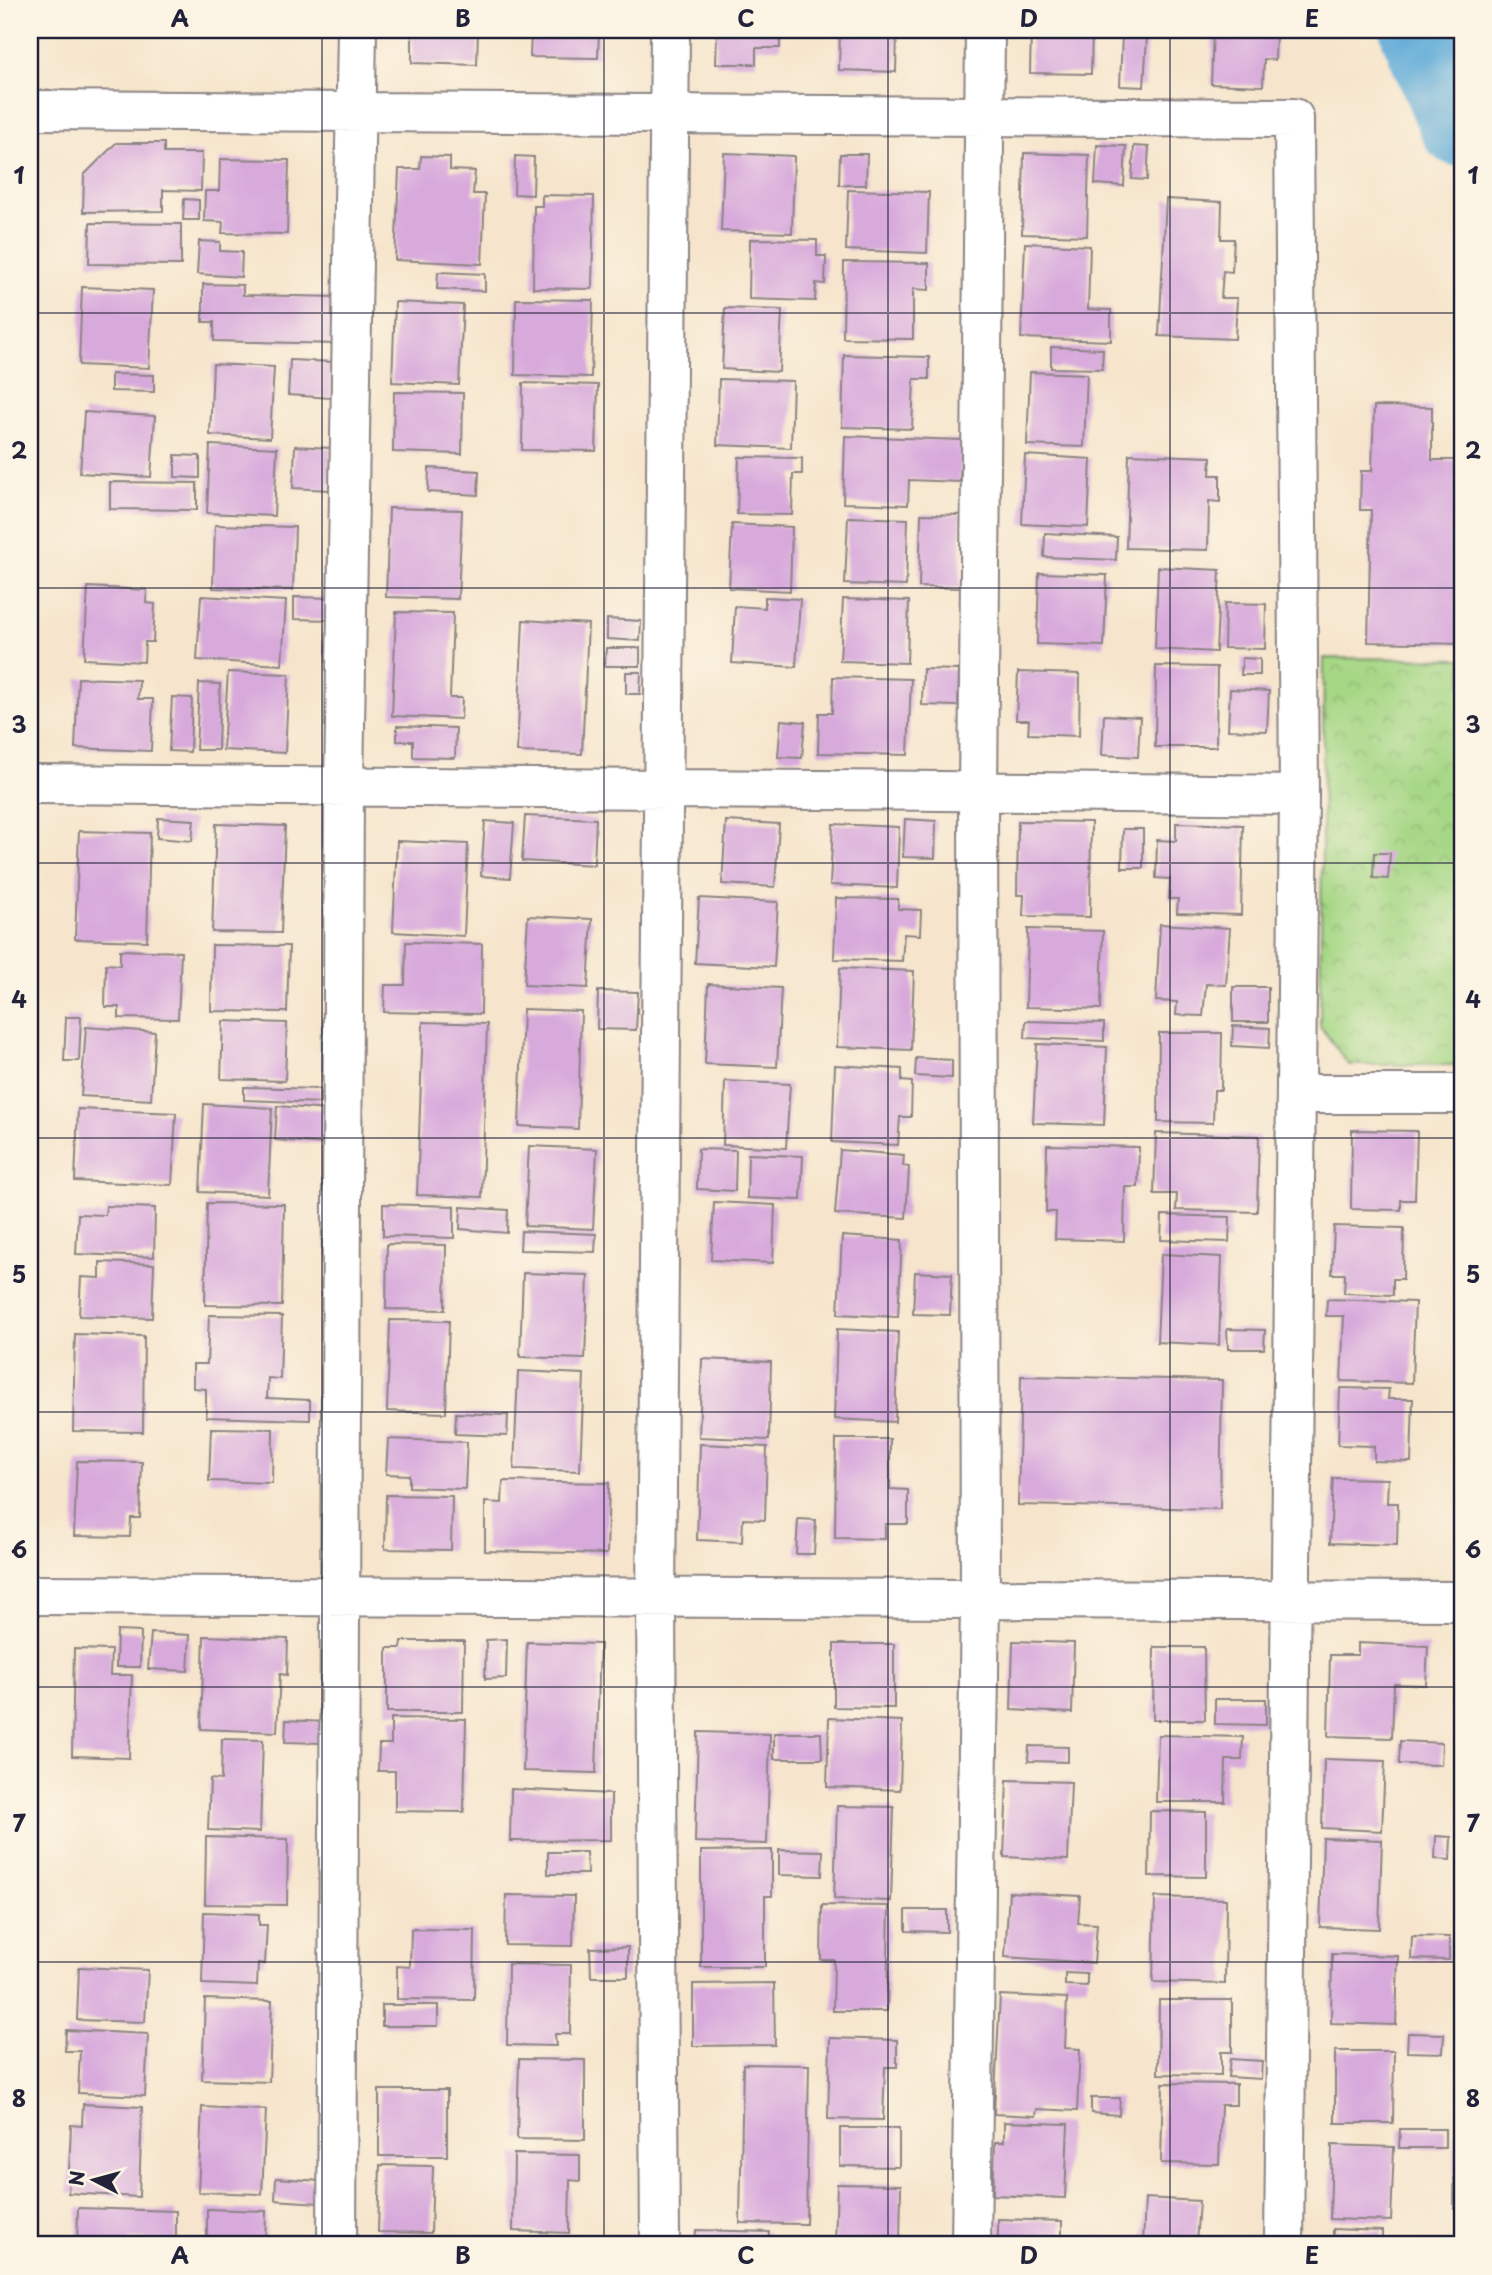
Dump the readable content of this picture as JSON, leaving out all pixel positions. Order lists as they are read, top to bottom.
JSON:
{
  "north": "left",
  "grid": {
    "columns": [
      "A",
      "B",
      "C",
      "D",
      "E"
    ],
    "rows": [
      "1",
      "2",
      "3",
      "4",
      "5",
      "6",
      "7",
      "8"
    ]
  }
}
